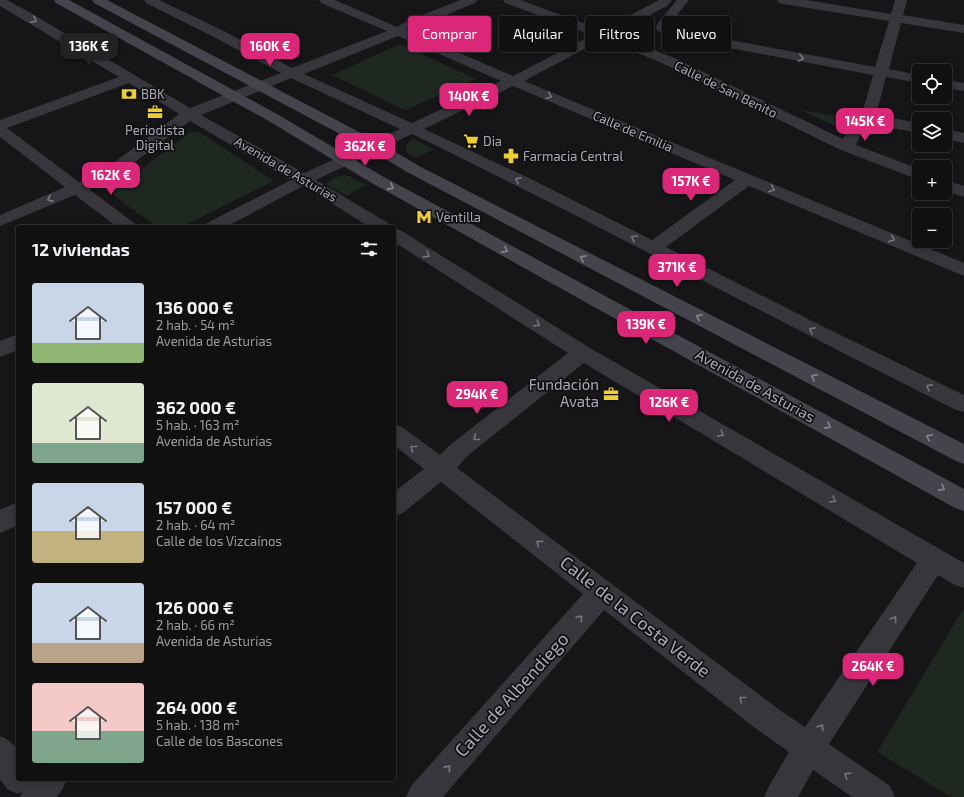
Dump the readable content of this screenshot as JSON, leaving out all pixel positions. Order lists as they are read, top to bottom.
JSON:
{
  "streets": {
    "main road": ["Avenida de Asturias"],
    "street": [
      "Calle de San Benito",
      "Calle de Emilia",
      "Calle de la Costa Verde",
      "Calle de Albendiego"
    ]
  },
  "crossings": [
    ["Calle de la Costa Verde", "Calle de Albendiego"]
  ],
  "one_way": ["Calle de Albendiego"],
  "places": {
    "bank": ["BBK"],
    "office": ["Periodista Digital", "Fundación Avata"],
    "supermarket": ["Dia"],
    "pharmacy": ["Farmacia Central"],
    "metro station": ["Ventilla"]
  },
  "page": {
    "chip": [
      "Comprar",
      "Alquilar",
      "Filtros",
      "Nuevo"
    ],
    "price": [
      "136K €",
      "160K €",
      "140K €",
      "145K €",
      "362K €",
      "162K €",
      "157K €",
      "371K €",
      "139K €",
      "294K €",
      "126K €",
      "264K €"
    ],
    "map_buttons": ["+", "−"],
    "heading": "12 viviendas",
    "list": [
      {
        "name": "136 000 €",
        "note": "2 hab. · 54 m² · Avenida de Asturias"
      },
      {
        "name": "362 000 €",
        "note": "5 hab. · 163 m² · Avenida de Asturias"
      },
      {
        "name": "157 000 €",
        "note": "2 hab. · 64 m² · Calle de los Vizcaínos"
      },
      {
        "name": "126 000 €",
        "note": "2 hab. · 66 m² · Avenida de Asturias"
      },
      {
        "name": "264 000 €",
        "note": "5 hab. · 138 m² · Calle de los Bascones"
      }
    ]
  }
}
